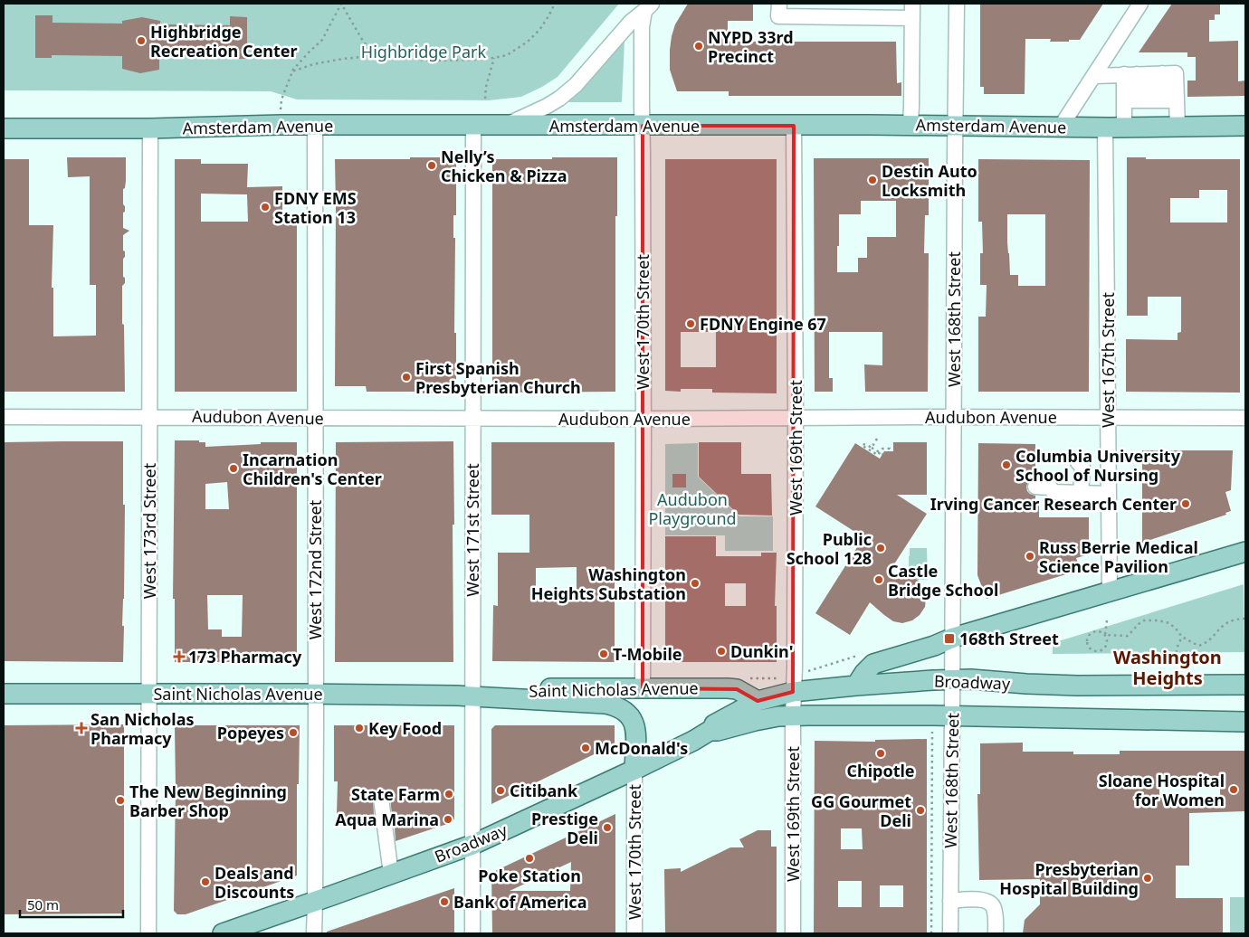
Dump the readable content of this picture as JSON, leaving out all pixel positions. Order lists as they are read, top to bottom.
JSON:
{
  "streets": {
    "main road": ["Amsterdam Avenue", "Broadway", "Saint Nicholas Avenue"],
    "street": [
      "West 168th Street",
      "West 170th Street",
      "West 167th Street",
      "Audubon Avenue",
      "West 169th Street",
      "West 171st Street",
      "West 173rd Street",
      "West 172nd Street"
    ]
  },
  "crossings": [
    ["Amsterdam Avenue", "West 168th Street"],
    ["Amsterdam Avenue", "West 170th Street"],
    ["Amsterdam Avenue", "West 167th Street"],
    ["Amsterdam Avenue", "West 169th Street"],
    ["Amsterdam Avenue", "West 171st Street"],
    ["Amsterdam Avenue", "West 173rd Street"],
    ["Amsterdam Avenue", "West 172nd Street"],
    ["West 168th Street", "Audubon Avenue"],
    ["West 168th Street", "Broadway"],
    ["West 170th Street", "Audubon Avenue"],
    ["West 170th Street", "Broadway"],
    ["West 170th Street", "Saint Nicholas Avenue"],
    ["West 167th Street", "Audubon Avenue"],
    ["Audubon Avenue", "West 169th Street"],
    ["Audubon Avenue", "West 171st Street"],
    ["Audubon Avenue", "West 173rd Street"],
    ["Audubon Avenue", "West 172nd Street"],
    ["West 169th Street", "Broadway"],
    ["West 171st Street", "Broadway"],
    ["West 171st Street", "Saint Nicholas Avenue"],
    ["West 173rd Street", "Saint Nicholas Avenue"],
    ["West 172nd Street", "Broadway"],
    ["West 172nd Street", "Saint Nicholas Avenue"],
    ["Broadway", "Saint Nicholas Avenue"]
  ],
  "districts": ["Washington Heights"],
  "parks": ["Highbridge Park", "Audubon Playground"],
  "places": {
    "other": [
      "Highbridge Recreation Center",
      "NYPD 33rd Precinct",
      "Nelly’s Chicken & Pizza",
      "Destin Auto Locksmith",
      "FDNY EMS Station 13",
      "FDNY Engine 67",
      "First Spanish Presbyterian Church",
      "Columbia University School of Nursing",
      "Incarnation Children's Center",
      "Irving Cancer Research Center",
      "Public School 128",
      "Russ Berrie Medical Science Pavilion",
      "Castle Bridge School",
      "Washington Heights Substation",
      "Dunkin'",
      "T-Mobile",
      "Key Food",
      "Popeyes",
      "McDonald's",
      "Chipotle",
      "Sloane Hospital for Women",
      "Citibank",
      "State Farm",
      "The New Beginning Barber Shop",
      "GG Gourmet Deli",
      "Aqua Marina",
      "Prestige Deli",
      "Poke Station",
      "Presbyterian Hospital Building",
      "Deals and Discounts",
      "Bank of America"
    ],
    "transit": ["168th Street"],
    "health": ["173 Pharmacy", "San Nicholas Pharmacy"]
  },
  "scale_bar": "50 m"
}
